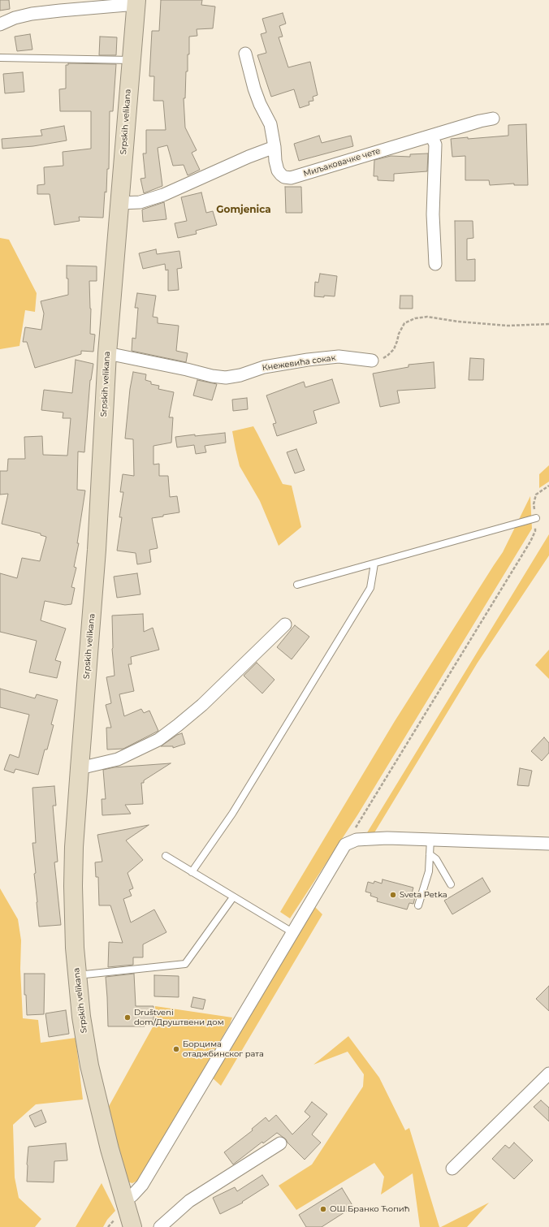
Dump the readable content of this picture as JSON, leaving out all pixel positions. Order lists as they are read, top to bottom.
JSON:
{
  "streets": {
    "main road": ["Srpskih velikana"],
    "street": ["Миљаковачке чете", "Кнежевића сокак"]
  },
  "crossings": [
    ["Srpskih velikana", "Кнежевића сокак"]
  ],
  "districts": ["Gomjenica"],
  "places": [
    "Sveta Petka",
    "Društveni dom/Друштвени дом",
    "Борцима отаджбинског рата",
    "ОШ Бранко Ћопић"
  ]
}
